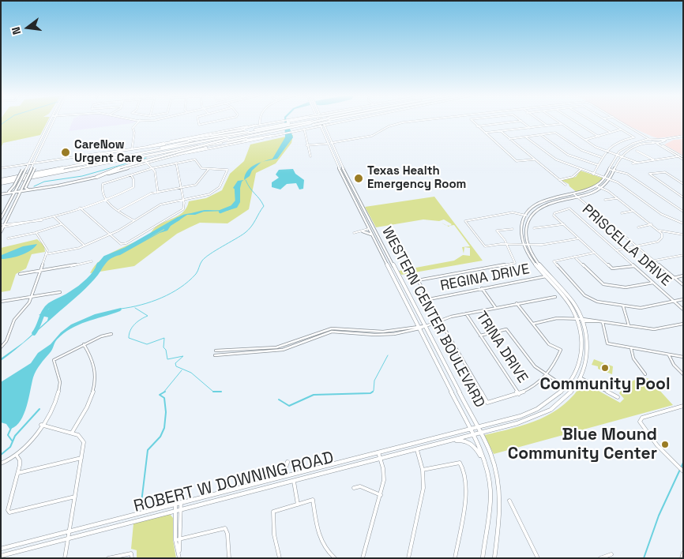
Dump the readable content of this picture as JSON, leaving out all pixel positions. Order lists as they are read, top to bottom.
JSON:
{
  "streets": {
    "main road": ["WESTERN CENTER BOULEVARD", "ROBERT W DOWNING ROAD"],
    "street": ["PRISCELLA DRIVE", "REGINA DRIVE", "TRINA DRIVE"]
  },
  "crossings": [
    ["WESTERN CENTER BOULEVARD", "ROBERT W DOWNING ROAD"]
  ],
  "places": [
    "CareNow Urgent Care",
    "Texas Health Emergency Room",
    "Community Pool",
    "Blue Mound Community Center"
  ],
  "north": "left"
}
